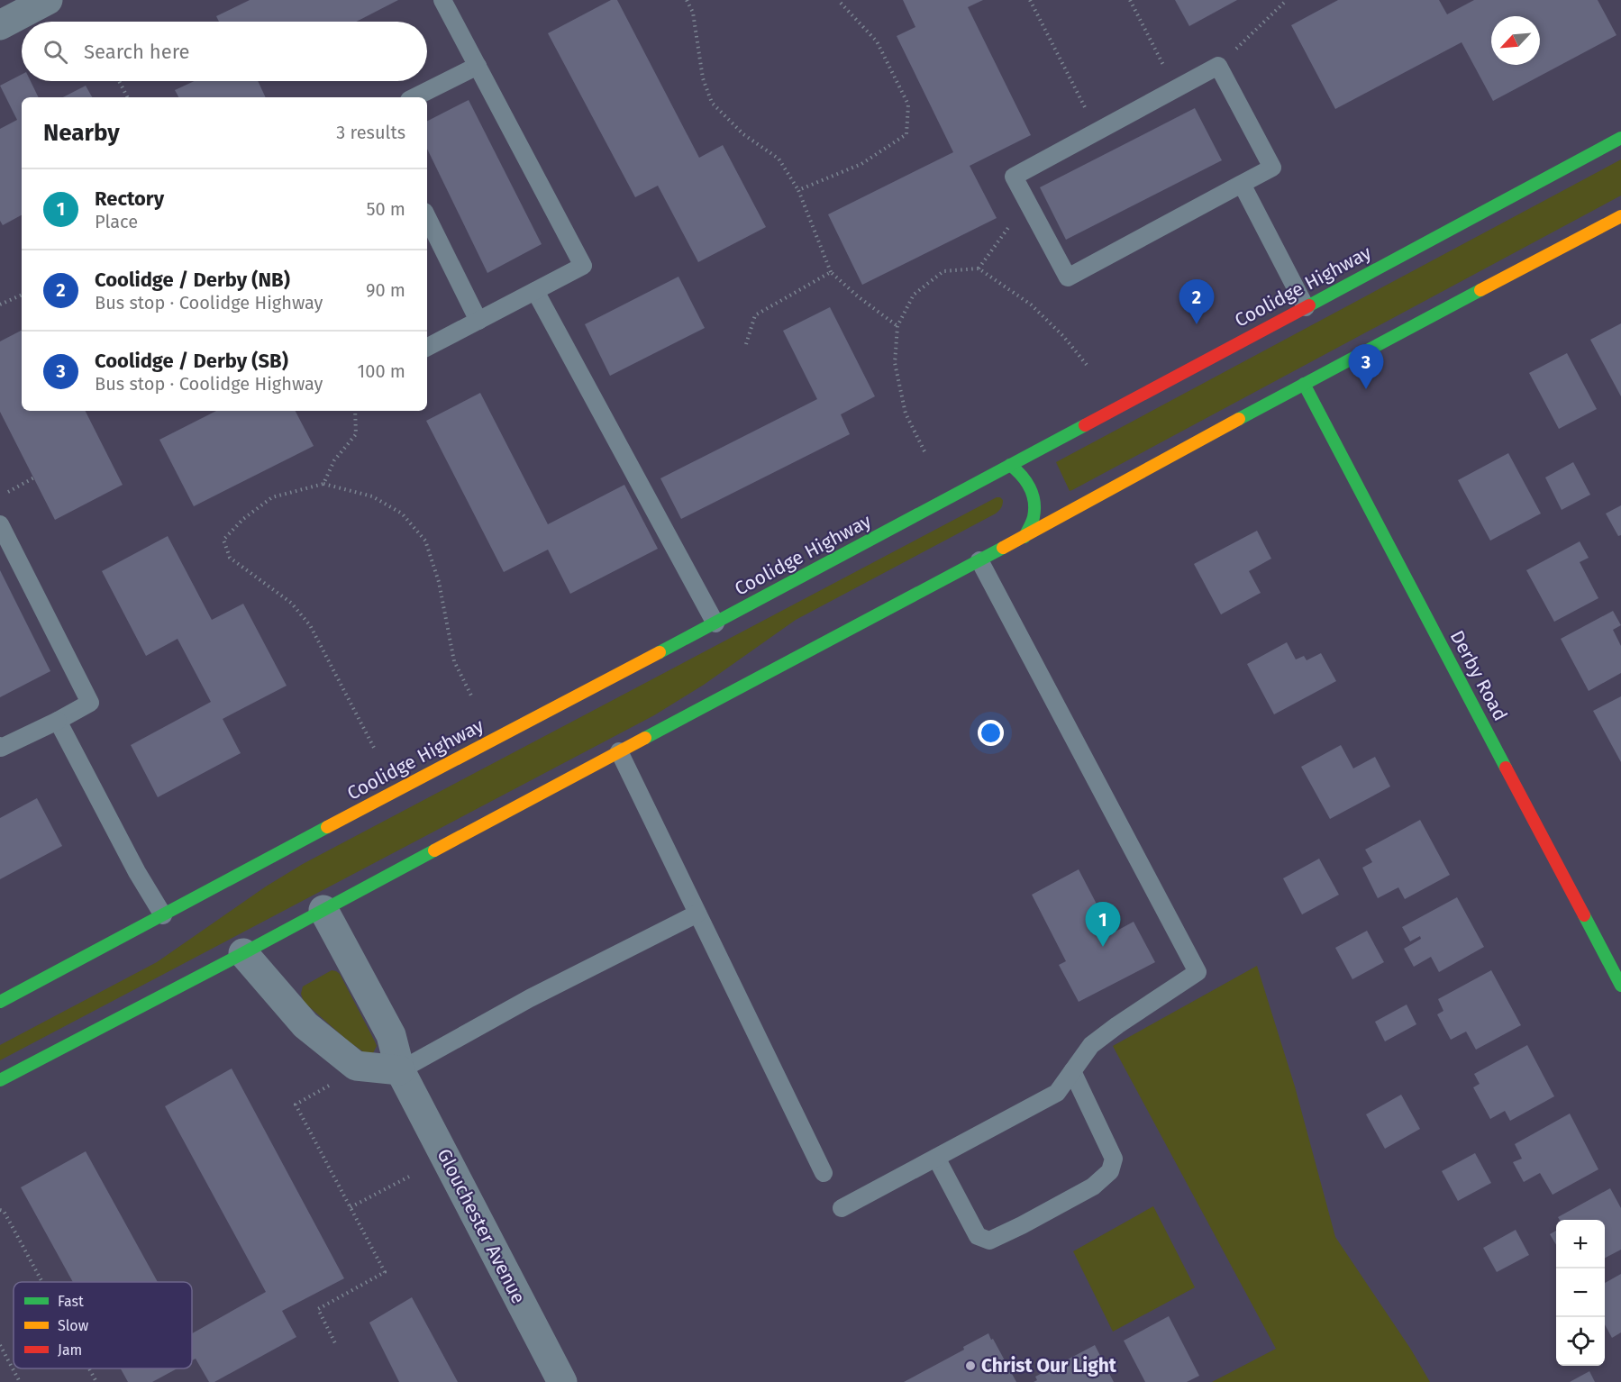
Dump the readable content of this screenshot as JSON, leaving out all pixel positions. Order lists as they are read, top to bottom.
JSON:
{
  "streets": {
    "main road": ["Coolidge Highway", "Derby Road"],
    "street": ["Glouchester Avenue"]
  },
  "places": ["Christ Our Light"],
  "legend": ["Fast", "Slow", "Jam"],
  "north": "bottom left",
  "page": {
    "search": "Search here",
    "heading": ["Nearby", "3 results"],
    "list": [
      {
        "mark": "1",
        "name": "Rectory",
        "note": "Place",
        "value": "50 m"
      },
      {
        "mark": "2",
        "name": "Coolidge / Derby (NB)",
        "note": "Bus stop · Coolidge Highway",
        "value": "90 m"
      },
      {
        "mark": "3",
        "name": "Coolidge / Derby (SB)",
        "note": "Bus stop · Coolidge Highway",
        "value": "100 m"
      }
    ],
    "pins": ["2", "3", "1"],
    "map_buttons": ["+", "−"]
  }
}
